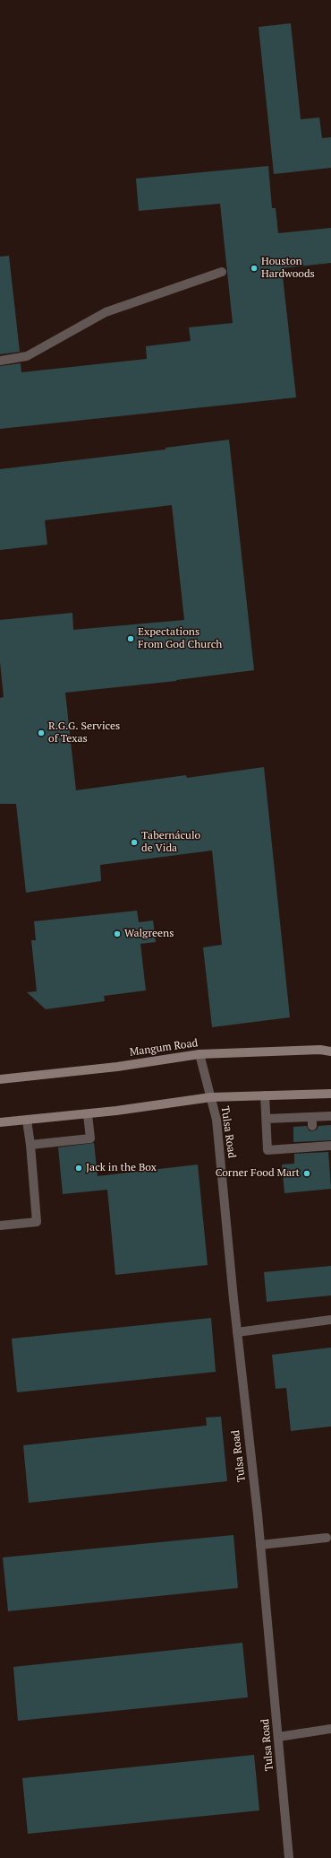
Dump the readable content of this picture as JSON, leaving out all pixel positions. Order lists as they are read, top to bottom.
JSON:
{
  "streets": {
    "main road": ["Mangum Road"],
    "street": ["Tulsa Road"]
  },
  "crossings": [
    ["Mangum Road", "Tulsa Road"]
  ],
  "places": [
    "Houston Hardwoods",
    "Expectations From God Church",
    "R.G.G. Services of Texas",
    "Tabernáculo de Vida",
    "Walgreens",
    "Jack in the Box",
    "Corner Food Mart"
  ]
}
